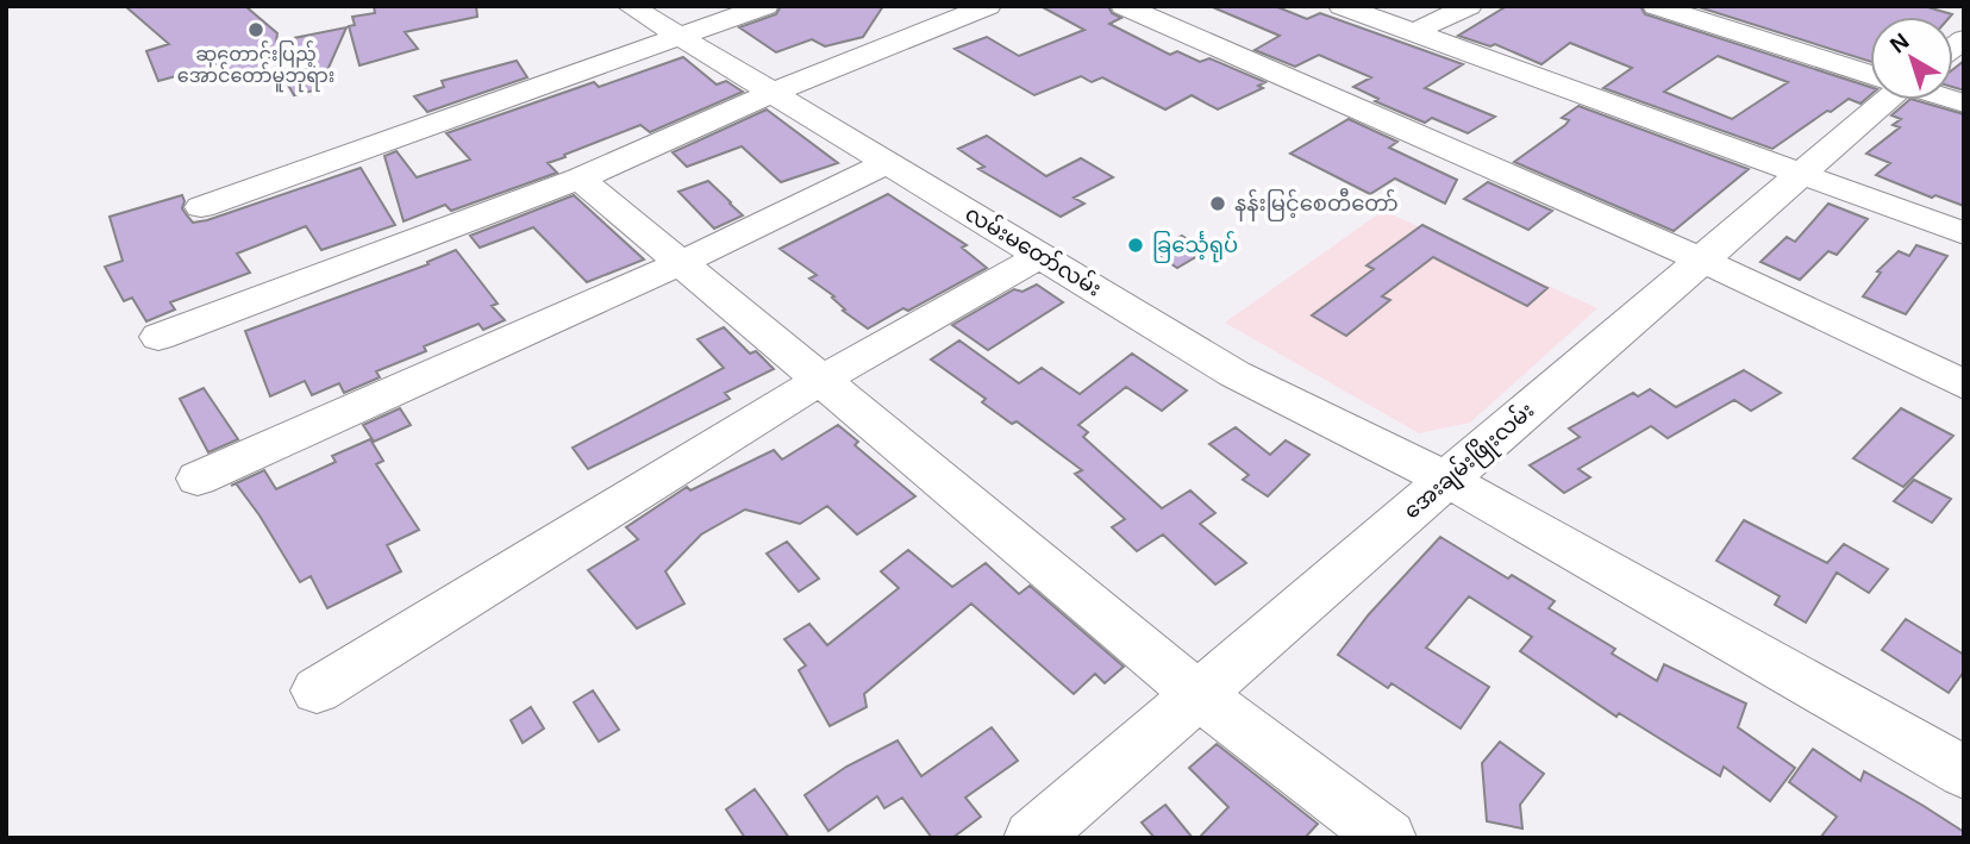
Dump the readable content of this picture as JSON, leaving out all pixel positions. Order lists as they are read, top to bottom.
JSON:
{
  "streets": {
    "street": ["လမ်းမတော်လမ်း", "အေးချမ်းဖြိုးလမ်း"]
  },
  "crossings": [
    ["လမ်းမတော်လမ်း", "အေးချမ်းဖြိုးလမ်း"]
  ],
  "places": ["ဆုတောင်းပြည့် အောင်တော်မူဘုရား", "နန်းမြင့်စေတီတော်", "ခြင်္သေ့ရုပ်"],
  "north": "top left"
}
